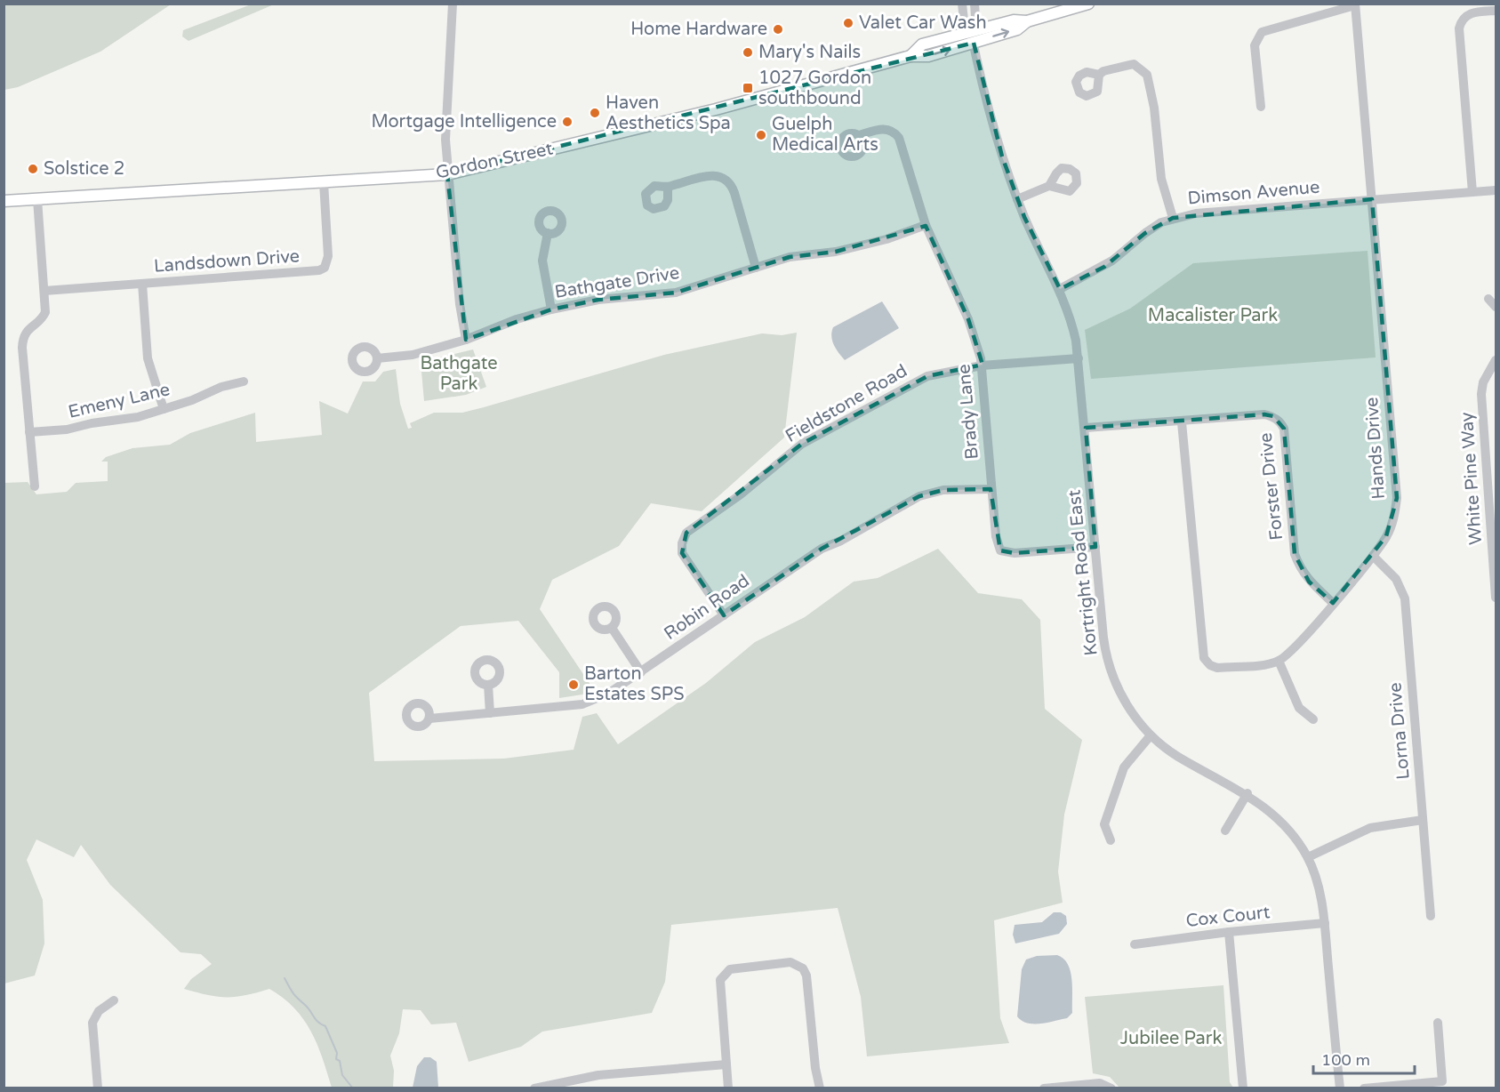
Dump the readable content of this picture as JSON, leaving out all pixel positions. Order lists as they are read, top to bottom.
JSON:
{
  "streets": {
    "main road": ["Gordon Street"],
    "street": [
      "Dimson Avenue",
      "Landsdown Drive",
      "Bathgate Drive",
      "Emeny Lane",
      "Fieldstone Road",
      "Brady Lane",
      "Hands Drive",
      "White Pine Way",
      "Forster Drive",
      "Kortright Road East",
      "Robin Road",
      "Lorna Drive",
      "Cox Court"
    ]
  },
  "crossings": [
    ["Gordon Street", "Landsdown Drive"],
    ["Gordon Street", "Kortright Road East"],
    ["Dimson Avenue", "Hands Drive"],
    ["Dimson Avenue", "Kortright Road East"],
    ["Bathgate Drive", "Brady Lane"],
    ["Fieldstone Road", "Brady Lane"],
    ["Fieldstone Road", "Kortright Road East"],
    ["Fieldstone Road", "Robin Road"],
    ["Brady Lane", "Kortright Road East"],
    ["Brady Lane", "Robin Road"],
    ["Hands Drive", "Forster Drive"],
    ["Hands Drive", "Lorna Drive"],
    ["Forster Drive", "Kortright Road East"],
    ["Kortright Road East", "Cox Court"]
  ],
  "parks": ["Macalister Park", "Bathgate Park", "Jubilee Park"],
  "places": {
    "other": [
      "Valet Car Wash",
      "Home Hardware",
      "Mary's Nails",
      "Haven Aesthetics Spa",
      "Mortgage Intelligence",
      "Guelph Medical Arts",
      "Solstice 2",
      "Barton Estates SPS"
    ],
    "transit": ["1027 Gordon southbound"]
  },
  "scale_bar": "100 m"
}
